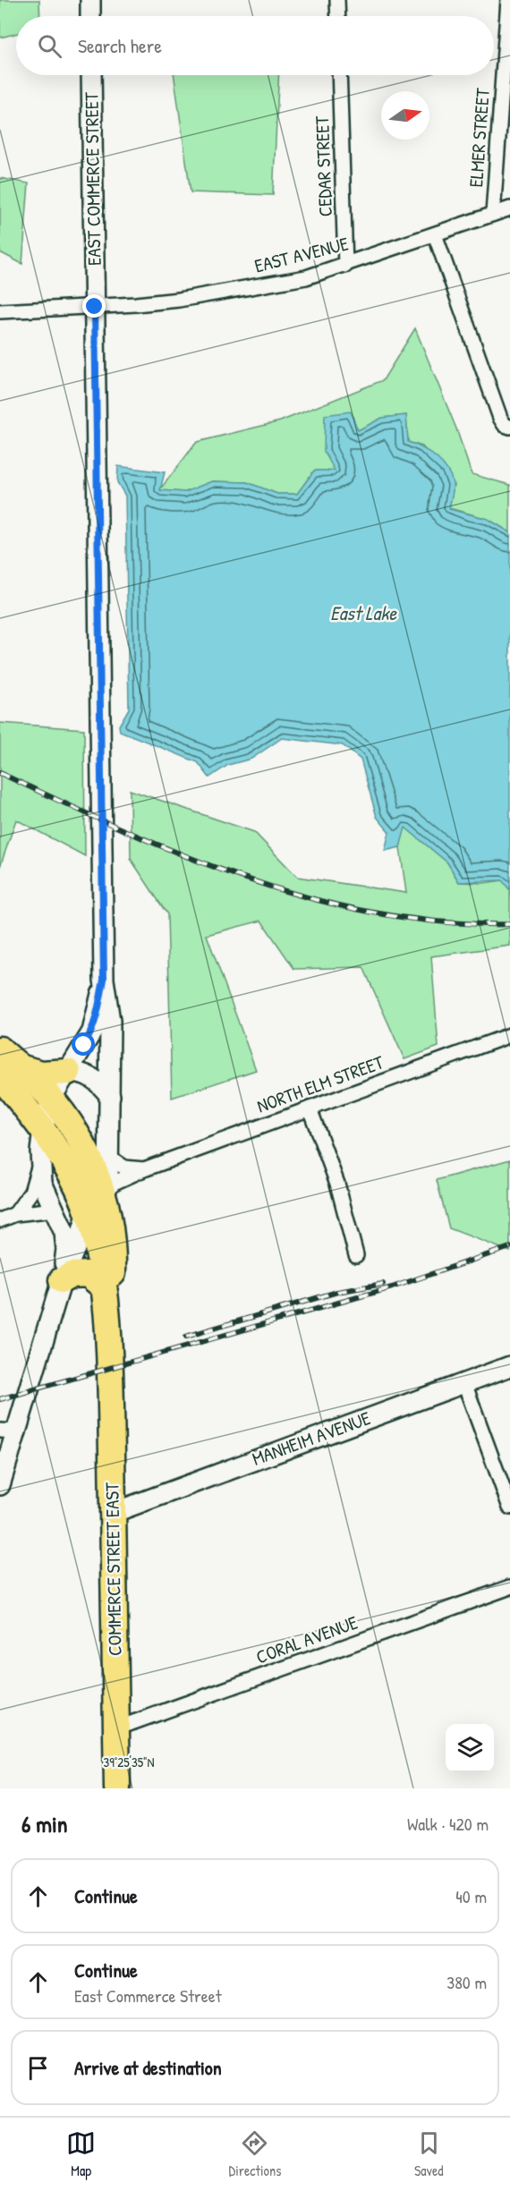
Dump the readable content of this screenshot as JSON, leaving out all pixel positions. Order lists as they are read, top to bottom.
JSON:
{
  "streets": {
    "highway": ["COMMERCE STREET EAST"],
    "street": [
      "ELMER STREET",
      "CEDAR STREET",
      "EAST COMMERCE STREET",
      "EAST AVENUE",
      "NORTH ELM STREET",
      "MANHEIM AVENUE",
      "CORAL AVENUE"
    ]
  },
  "crossings": [
    ["ELMER STREET", "EAST AVENUE"],
    ["CEDAR STREET", "EAST AVENUE"],
    ["EAST COMMERCE STREET", "EAST AVENUE"],
    ["EAST COMMERCE STREET", "COMMERCE STREET EAST"],
    ["NORTH ELM STREET", "COMMERCE STREET EAST"],
    ["MANHEIM AVENUE", "COMMERCE STREET EAST"],
    ["COMMERCE STREET EAST", "CORAL AVENUE"]
  ],
  "water": ["East Lake"],
  "north": "right",
  "page": {
    "search": "Search here",
    "heading": ["6 min", "Walk · 420 m"],
    "list": [
      ["Continue", "40 m"],
      ["Continue", "East Commerce Street", "380 m"],
      "Arrive at destination"
    ],
    "nav": ["Map", "Directions", "Saved"]
  },
  "coordinates": ["39°25'35\"N"]
}
